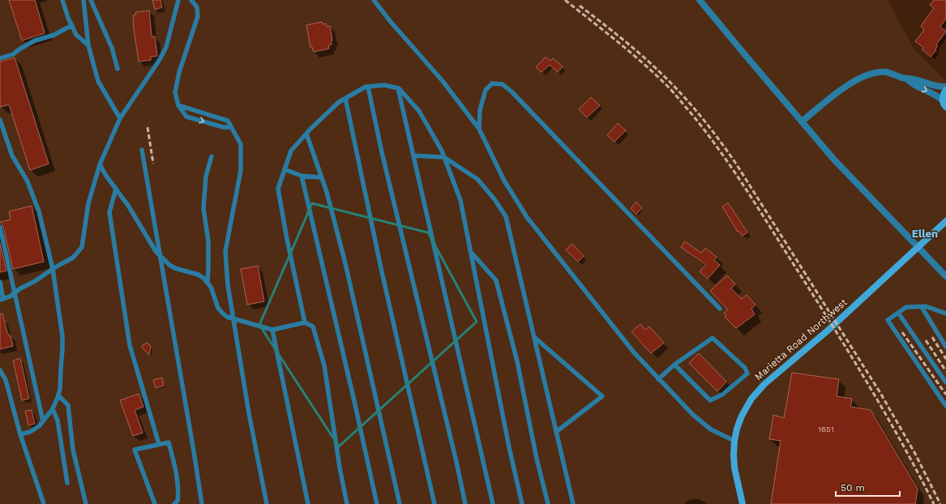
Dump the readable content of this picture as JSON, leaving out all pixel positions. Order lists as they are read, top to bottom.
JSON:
{
  "streets": {
    "street": ["Marietta Road Northwest"]
  },
  "districts": ["Ellen"],
  "house_numbers": ["1651"],
  "scale_bar": "50 m"
}
